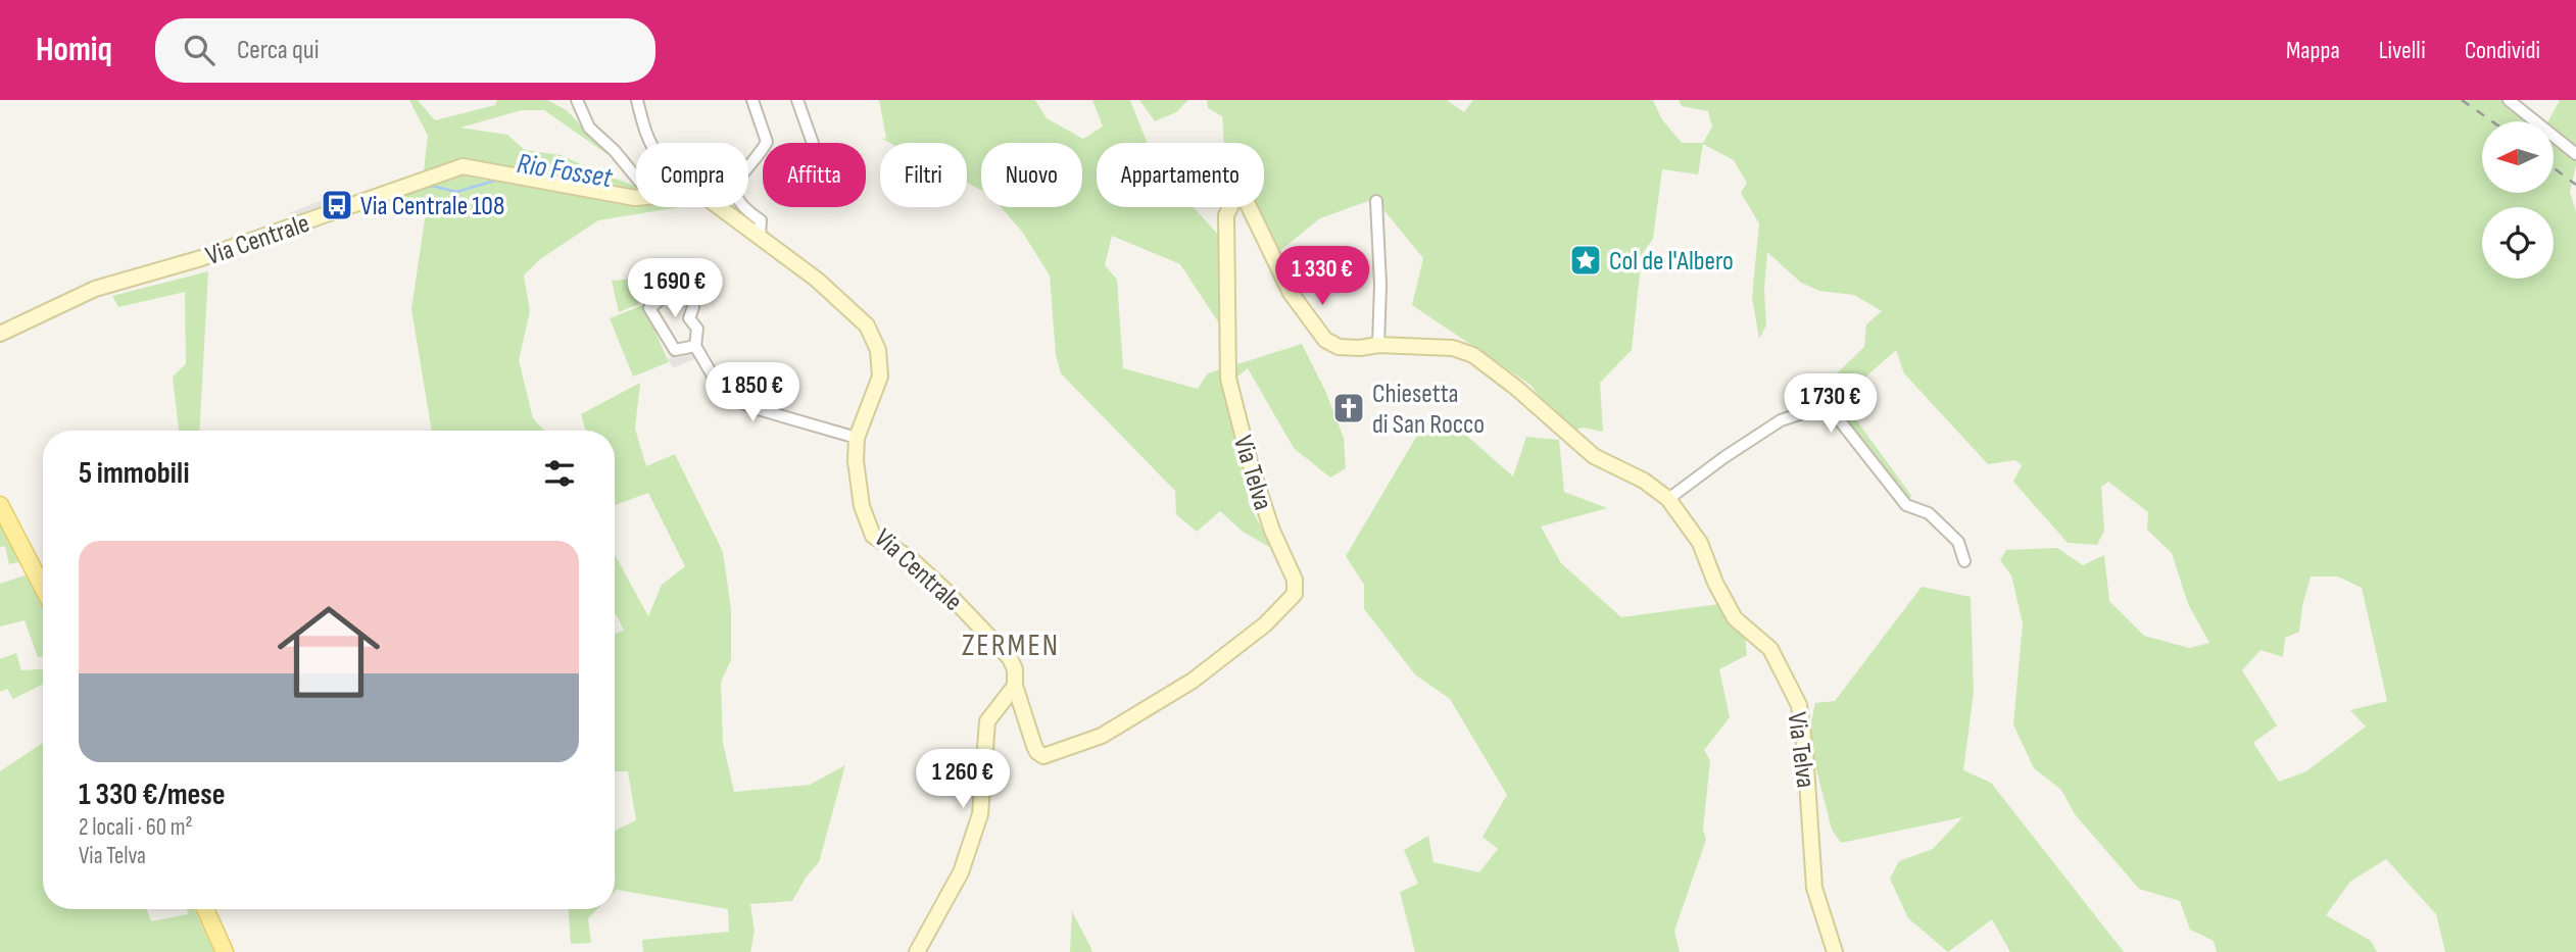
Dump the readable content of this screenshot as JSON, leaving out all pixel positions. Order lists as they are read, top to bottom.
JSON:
{
  "streets": {
    "street": ["Via Centrale", "Via Telva"]
  },
  "crossings": [
    ["Via Centrale", "Via Telva"]
  ],
  "districts": ["ZERMEN"],
  "water": ["Rio Fosset"],
  "places": {
    "bus stop": ["Via Centrale 108"],
    "place": ["Col de l'Albero"],
    "church": ["Chiesetta di San Rocco"]
  },
  "north": "left",
  "page": {
    "header": "Homiq",
    "search": "Cerca qui",
    "nav": ["Mappa", "Livelli", "Condividi"],
    "chip": [
      "Compra",
      "Affitta",
      "Filtri",
      "Nuovo",
      "Appartamento"
    ],
    "price": [
      "1 330 €",
      "1 690 €",
      "1 850 €",
      "1 730 €",
      "1 260 €"
    ],
    "heading": "5 immobili",
    "list": [
      {
        "name": "1 330 €/mese",
        "note": "2 locali · 60 m² · Via Telva"
      }
    ]
  }
}
